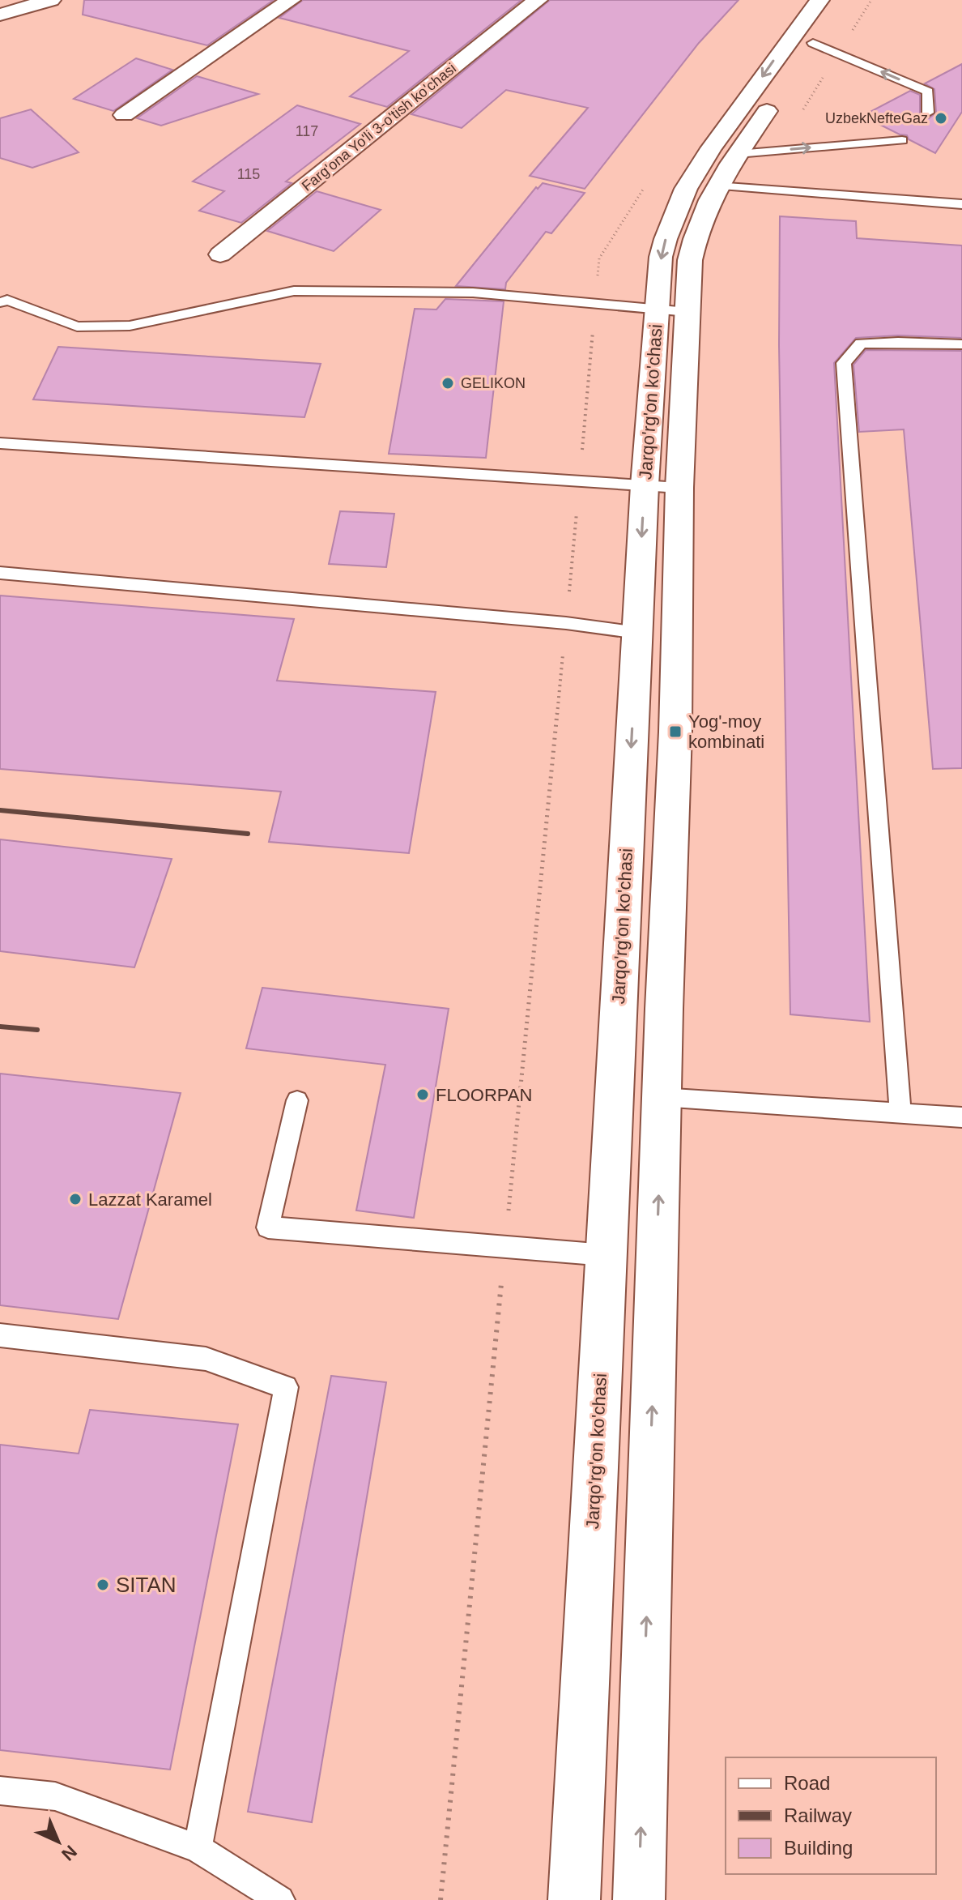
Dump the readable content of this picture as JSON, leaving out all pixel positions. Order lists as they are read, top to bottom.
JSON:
{
  "streets": {
    "main road": ["Farg'ona Yo'li 3-o'tish ko'chasi", "Jarqo'rg'on ko'chasi"]
  },
  "places": {
    "other": [
      "UzbekNefteGaz",
      "GELIKON",
      "FLOORPAN",
      "Lazzat Karamel",
      "SITAN"
    ],
    "transit": ["Yog'-moy kombinati"]
  },
  "house_numbers": ["117", "115"],
  "legend": ["Road", "Railway", "Building"],
  "north": "bottom right"
}
